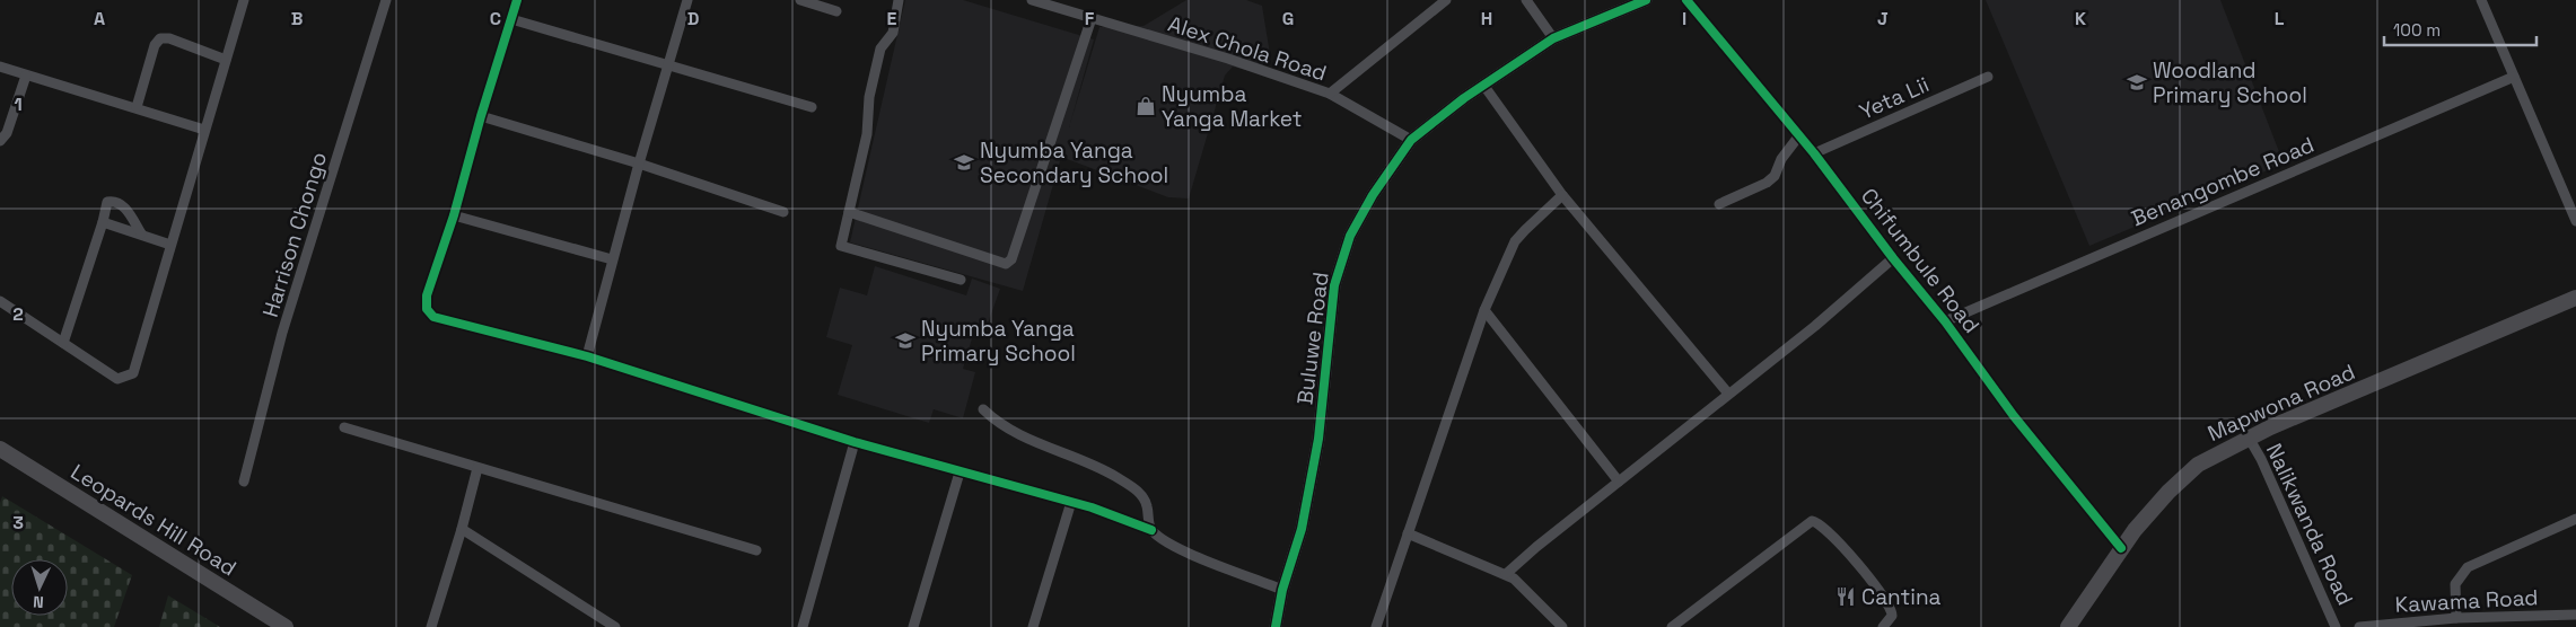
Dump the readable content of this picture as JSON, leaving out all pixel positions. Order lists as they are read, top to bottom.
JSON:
{
  "streets": {
    "main road": ["Mapwona Road", "Leopards Hill Road"],
    "street": [
      "Alex Chola Road",
      "Yeta Lii",
      "Benangombe Road",
      "Harrison Chongo",
      "Chifumbule Road",
      "Buluwe Road",
      "Nalikwanda Road",
      "Kawama Road"
    ]
  },
  "crossings": [
    ["Alex Chola Road", "Buluwe Road"],
    ["Yeta Lii", "Chifumbule Road"],
    ["Benangombe Road", "Chifumbule Road"],
    ["Chifumbule Road", "Mapwona Road"],
    ["Mapwona Road", "Nalikwanda Road"]
  ],
  "places": {
    "school or university": ["Woodland Primary School", "Nyumba Yanga Secondary School", "Nyumba Yanga Primary School"],
    "shop": ["Nyumba Yanga Market"],
    "restaurant": ["Cantina"]
  },
  "scale_bar": "100 m",
  "north": "bottom",
  "grid": {
    "columns": [
      "A",
      "B",
      "C",
      "D",
      "E",
      "F",
      "G",
      "H",
      "I",
      "J",
      "K",
      "L"
    ],
    "rows": ["1", "2", "3"]
  }
}
